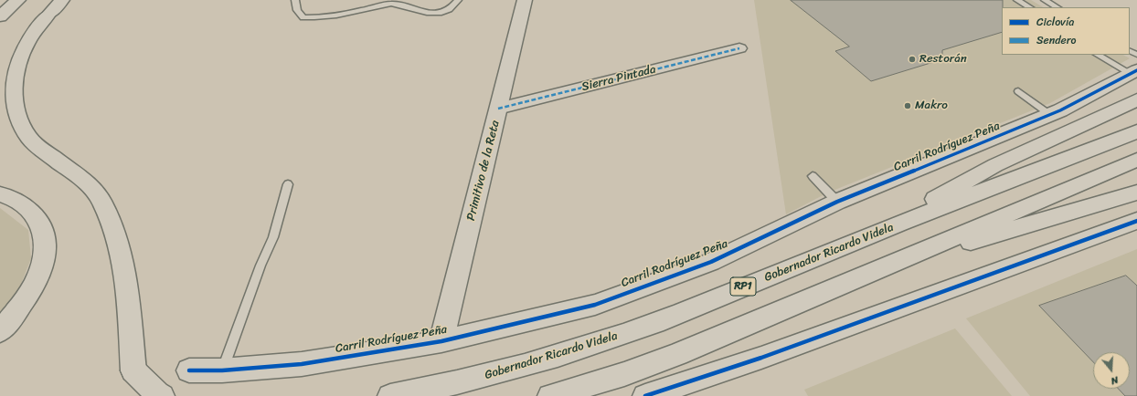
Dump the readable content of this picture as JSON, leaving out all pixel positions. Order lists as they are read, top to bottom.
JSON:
{
  "streets": {
    "main road": [
      "Carril Rodríguez Peña",
      "Primitivo de la Reta",
      "Gobernador Ricardo Videla",
      "RP1"
    ],
    "street": ["Sierra Pintada"]
  },
  "crossings": [
    ["Sierra Pintada", "Primitivo de la Reta"],
    ["Carril Rodríguez Peña", "Primitivo de la Reta"]
  ],
  "places": ["Restorán", "Makro"],
  "legend": ["Ciclovía", "Sendero"],
  "north": "bottom"
}
